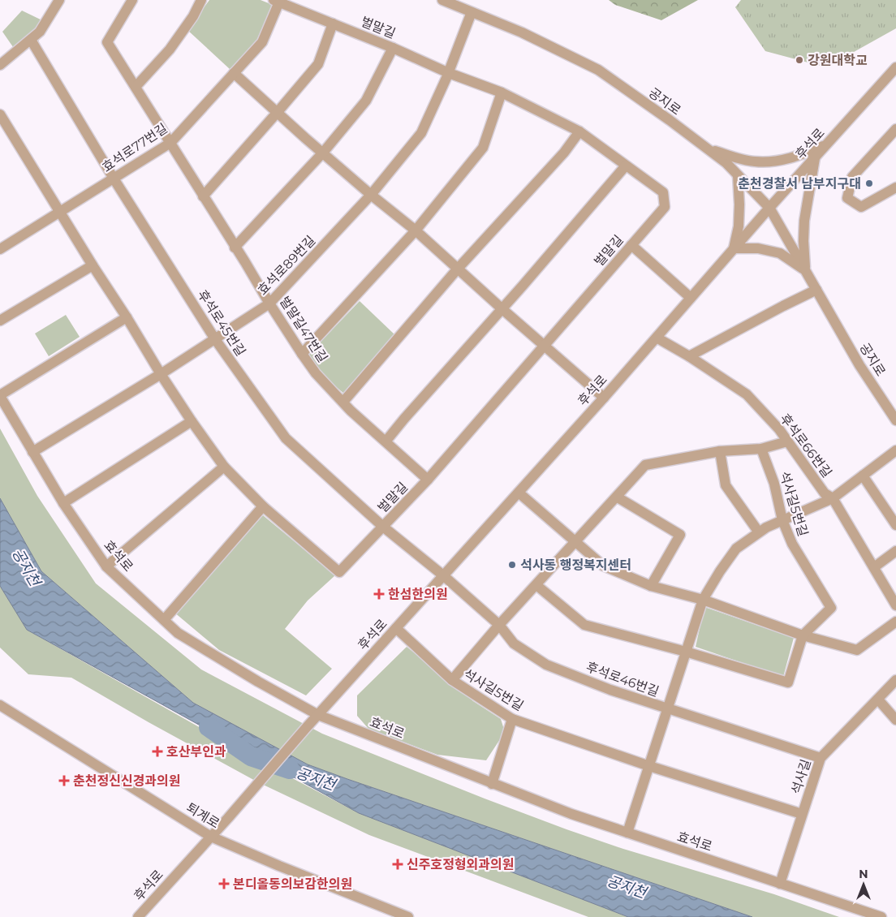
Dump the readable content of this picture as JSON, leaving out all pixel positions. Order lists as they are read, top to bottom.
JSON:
{
  "streets": {
    "street": [
      "벌말길",
      "공지로",
      "후석로",
      "효석로77번길",
      "효석로89번길",
      "후석로45번길",
      "벌말길47번길",
      "후석로66번길",
      "석사길5번길",
      "효석로",
      "후석로46번길",
      "석사길",
      "퇴계로"
    ]
  },
  "crossings": [
    ["벌말길", "효석로77번길"],
    ["벌말길", "효석로89번길"],
    ["벌말길", "후석로45번길"],
    ["벌말길", "벌말길47번길"],
    ["공지로", "후석로"],
    ["공지로", "효석로89번길"],
    ["후석로", "후석로45번길"],
    ["후석로", "후석로66번길"],
    ["후석로", "효석로"],
    ["후석로", "후석로46번길"],
    ["후석로", "퇴계로"],
    ["효석로77번길", "후석로45번길"],
    ["효석로77번길", "벌말길47번길"],
    ["효석로89번길", "후석로45번길"],
    ["효석로89번길", "벌말길47번길"],
    ["효석로89번길", "효석로"],
    ["후석로45번길", "후석로46번길"],
    ["석사길5번길", "후석로46번길"],
    ["석사길5번길", "석사길"],
    ["효석로", "석사길"],
    ["후석로46번길", "석사길"]
  ],
  "water": ["공지천"],
  "places": {
    "other": ["강원대학교", "춘천경찰서 남부지구대", "석사동 행정복지센터"],
    "health": [
      "한섬한의원",
      "호산부인과",
      "춘천정신신경과의원",
      "신주호정형외과의원",
      "본디올동의보감한의원"
    ]
  },
  "north": "top"
}
